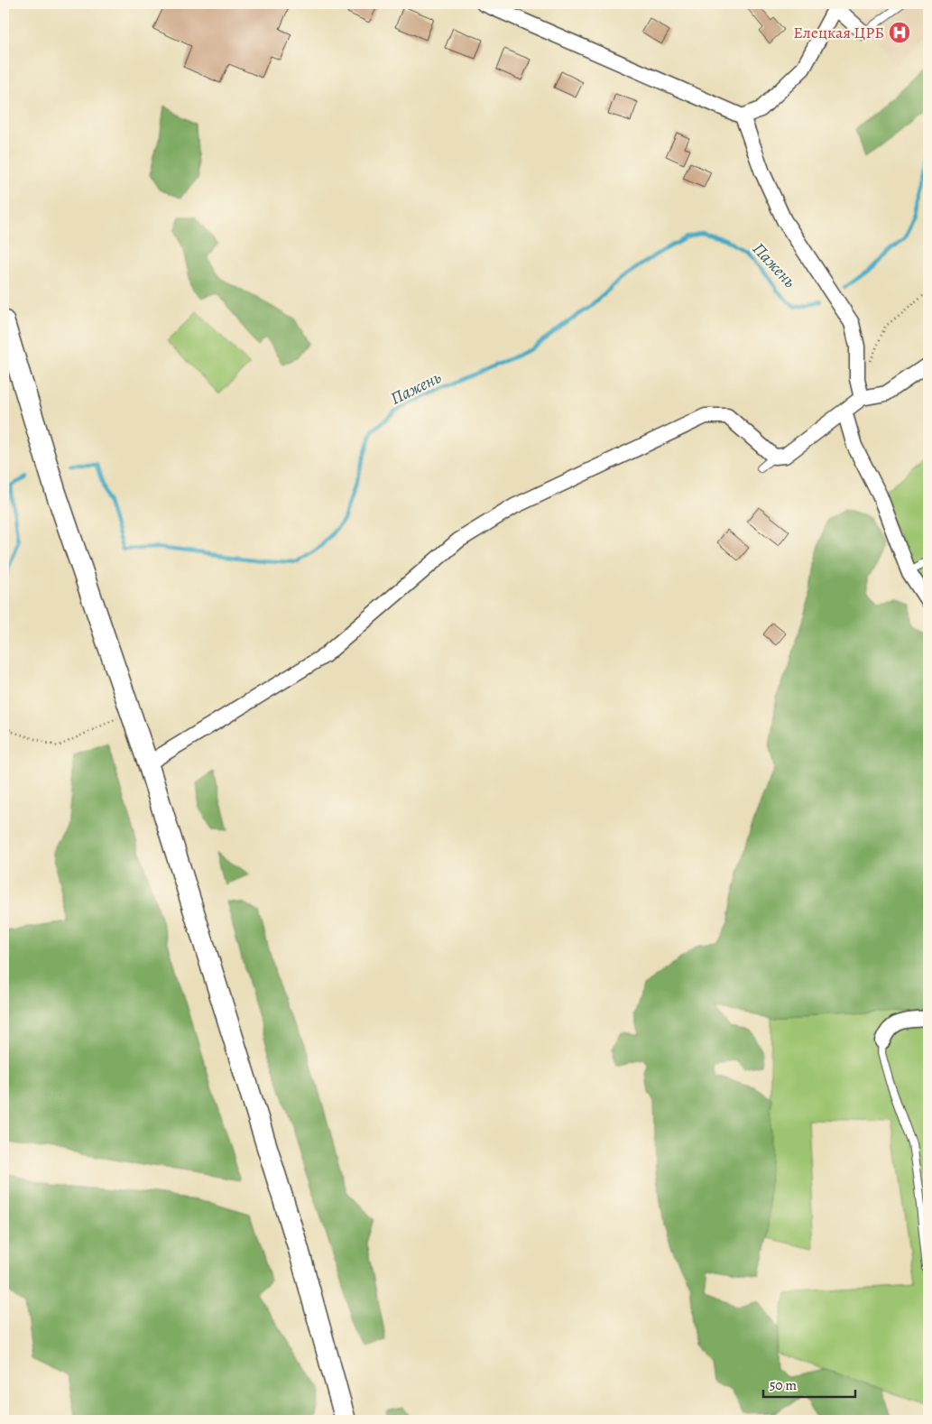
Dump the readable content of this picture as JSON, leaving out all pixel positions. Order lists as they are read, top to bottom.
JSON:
{
  "water": ["Пажень"],
  "places": {
    "hospital": ["Елецкая ЦРБ"]
  },
  "scale_bar": "50 m"
}
